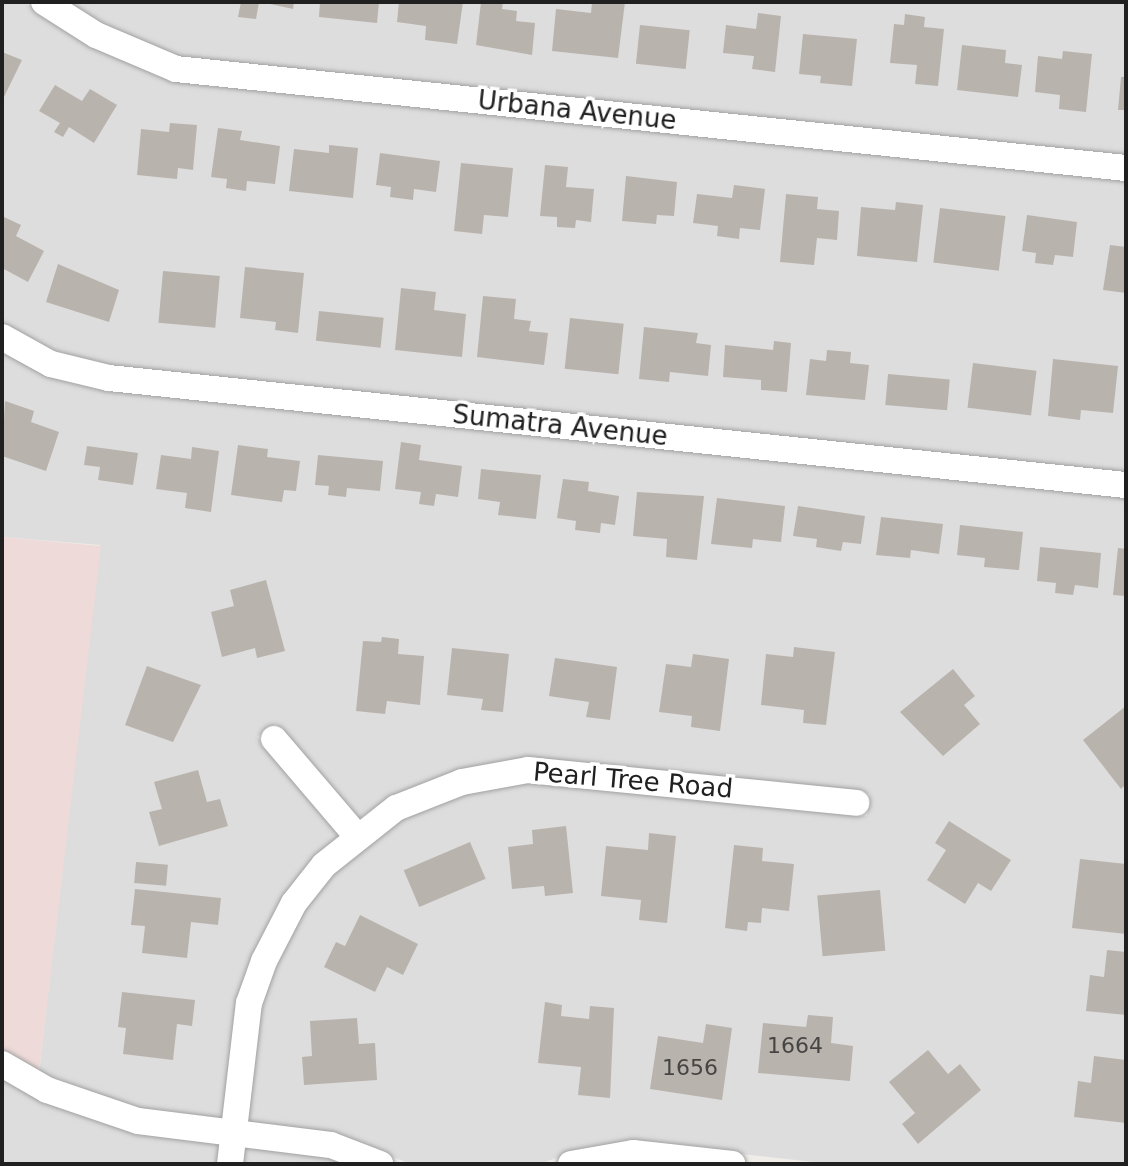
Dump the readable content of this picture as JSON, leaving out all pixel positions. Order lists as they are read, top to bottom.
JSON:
{
  "streets": {
    "street": ["Urbana Avenue", "Sumatra Avenue", "Pearl Tree Road"]
  },
  "house_numbers": ["1664", "1656"]
}
